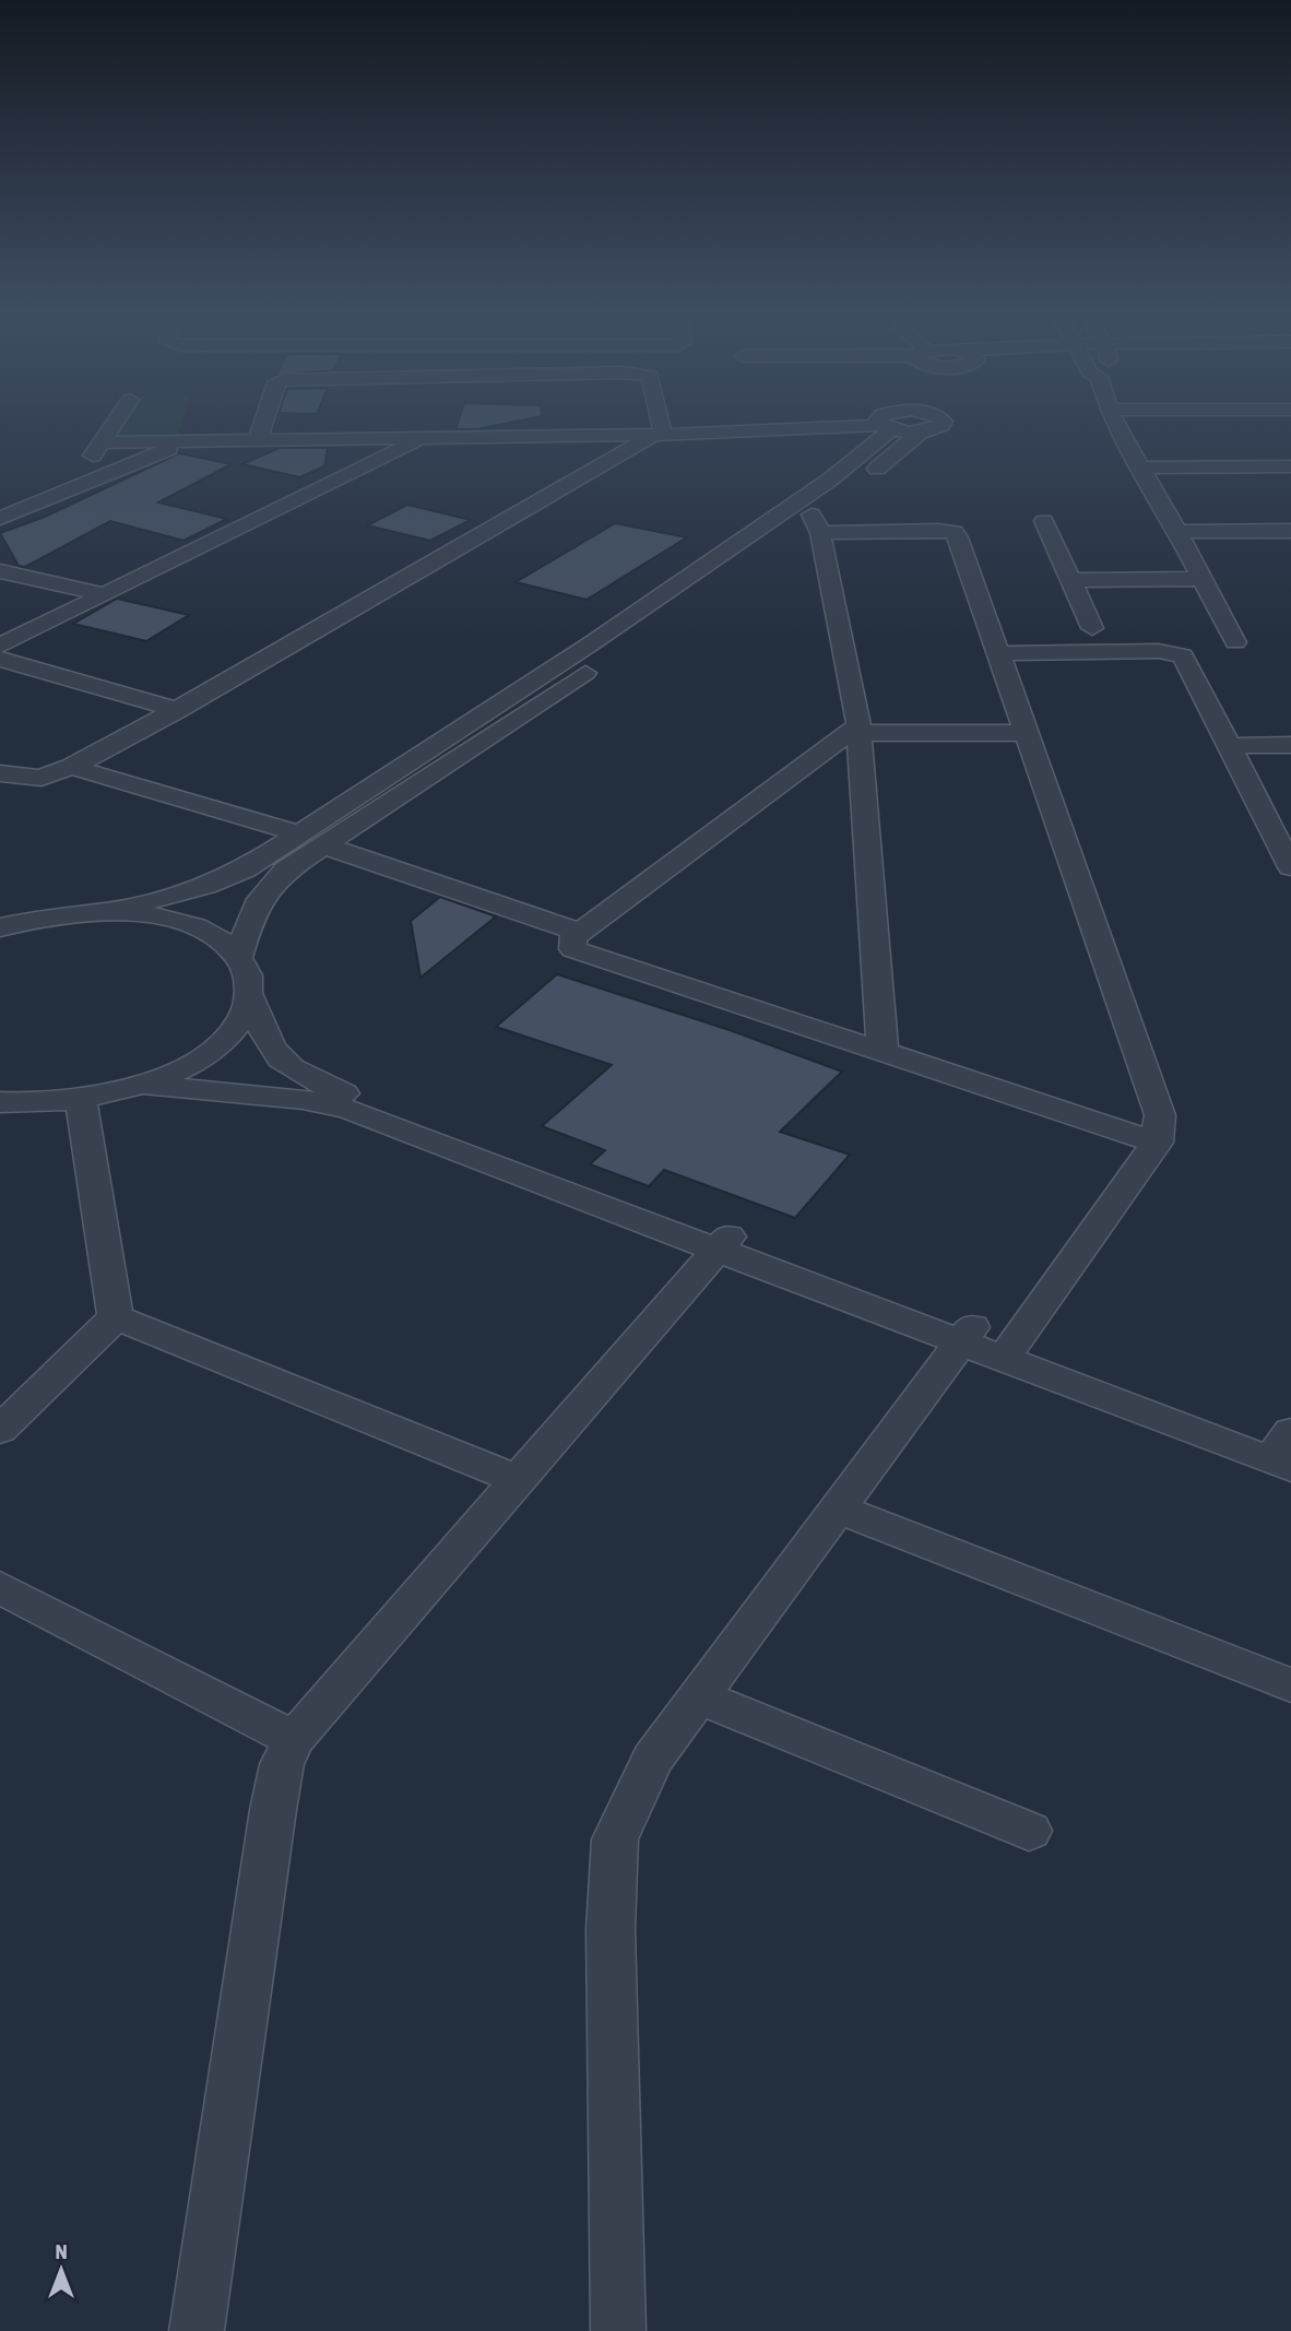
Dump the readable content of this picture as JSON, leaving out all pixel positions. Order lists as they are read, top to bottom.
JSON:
{
  "north": "top"
}
